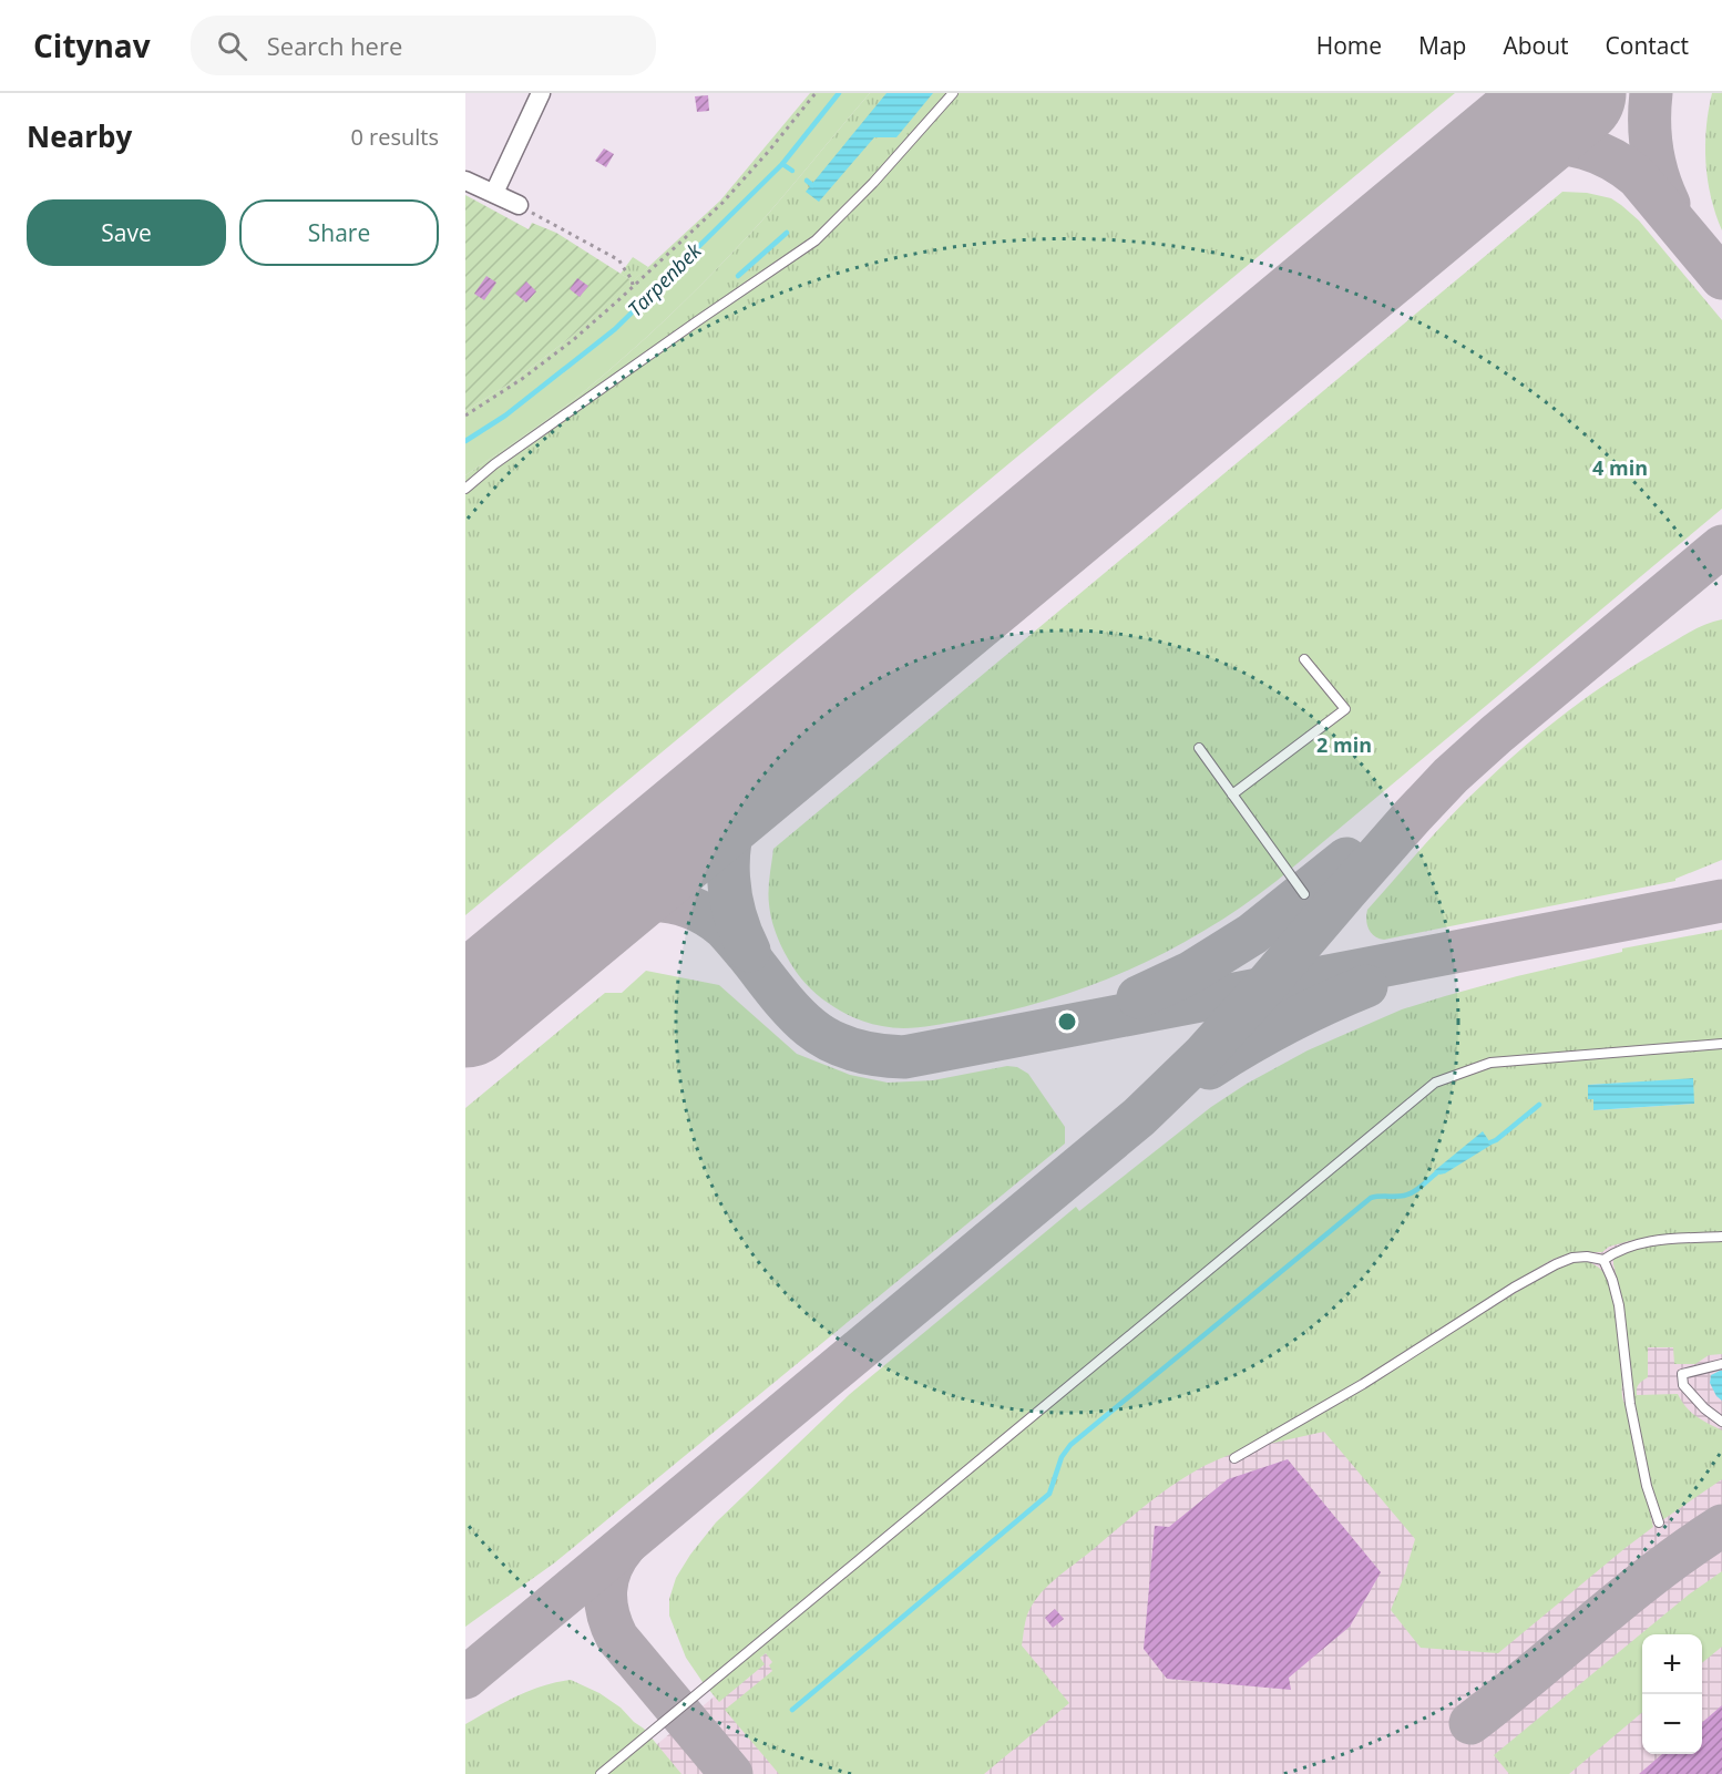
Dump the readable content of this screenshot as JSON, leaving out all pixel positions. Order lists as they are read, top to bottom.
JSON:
{
  "water": ["Tarpenbek"],
  "page": {
    "header": "Citynav",
    "search": "Search here",
    "nav": [
      "Home",
      "Map",
      "About",
      "Contact"
    ],
    "heading": ["Nearby", "0 results"],
    "buttons": ["Save", "Share"],
    "map_buttons": ["+", "−"]
  },
  "rings": ["4 min", "2 min"]
}
